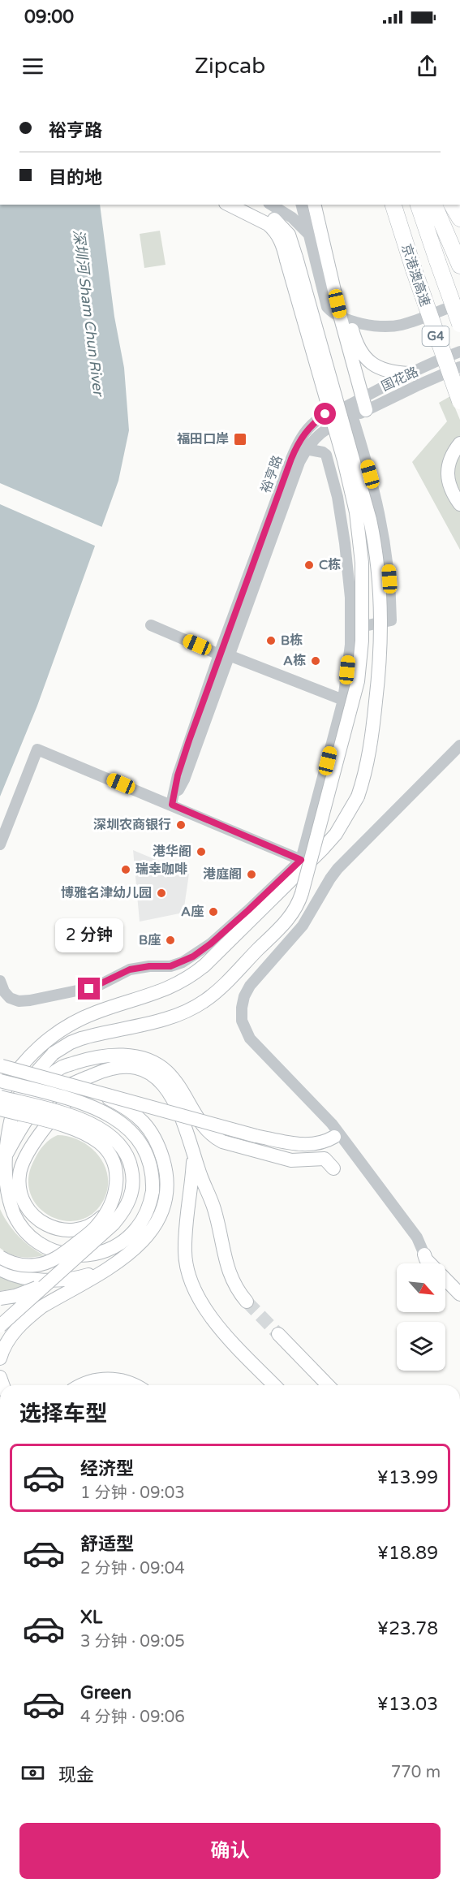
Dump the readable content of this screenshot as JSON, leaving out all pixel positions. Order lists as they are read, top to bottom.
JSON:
{
  "streets": {
    "highway": ["京港澳高速", "G4"],
    "street": ["国花路", "裕亨路"]
  },
  "crossings": [
    ["国花路", "裕亨路"]
  ],
  "water": ["深圳河 Sham Chun River"],
  "places": {
    "transit": ["福田口岸"],
    "other": [
      "C栋",
      "B栋",
      "A栋",
      "深圳农商银行",
      "港华阁",
      "瑞幸咖啡",
      "港庭阁",
      "博雅名津幼儿园",
      "A座",
      "B座"
    ]
  },
  "north": "bottom right",
  "page": {
    "status": "09:00",
    "header": "Zipcab",
    "banner": ["裕亨路", "目的地"],
    "bubble": "2 分钟",
    "heading": "选择车型",
    "list": [
      {
        "name": "经济型",
        "note": "1 分钟 · 09:03",
        "value": "¥13.99"
      },
      {
        "name": "舒适型",
        "note": "2 分钟 · 09:04",
        "value": "¥18.89"
      },
      {
        "name": "XL",
        "note": "3 分钟 · 09:05",
        "value": "¥23.78"
      },
      {
        "name": "Green",
        "note": "4 分钟 · 09:06",
        "value": "¥13.03"
      }
    ],
    "pay": ["现金", "770 m"],
    "buttons": "确认"
  }
}
